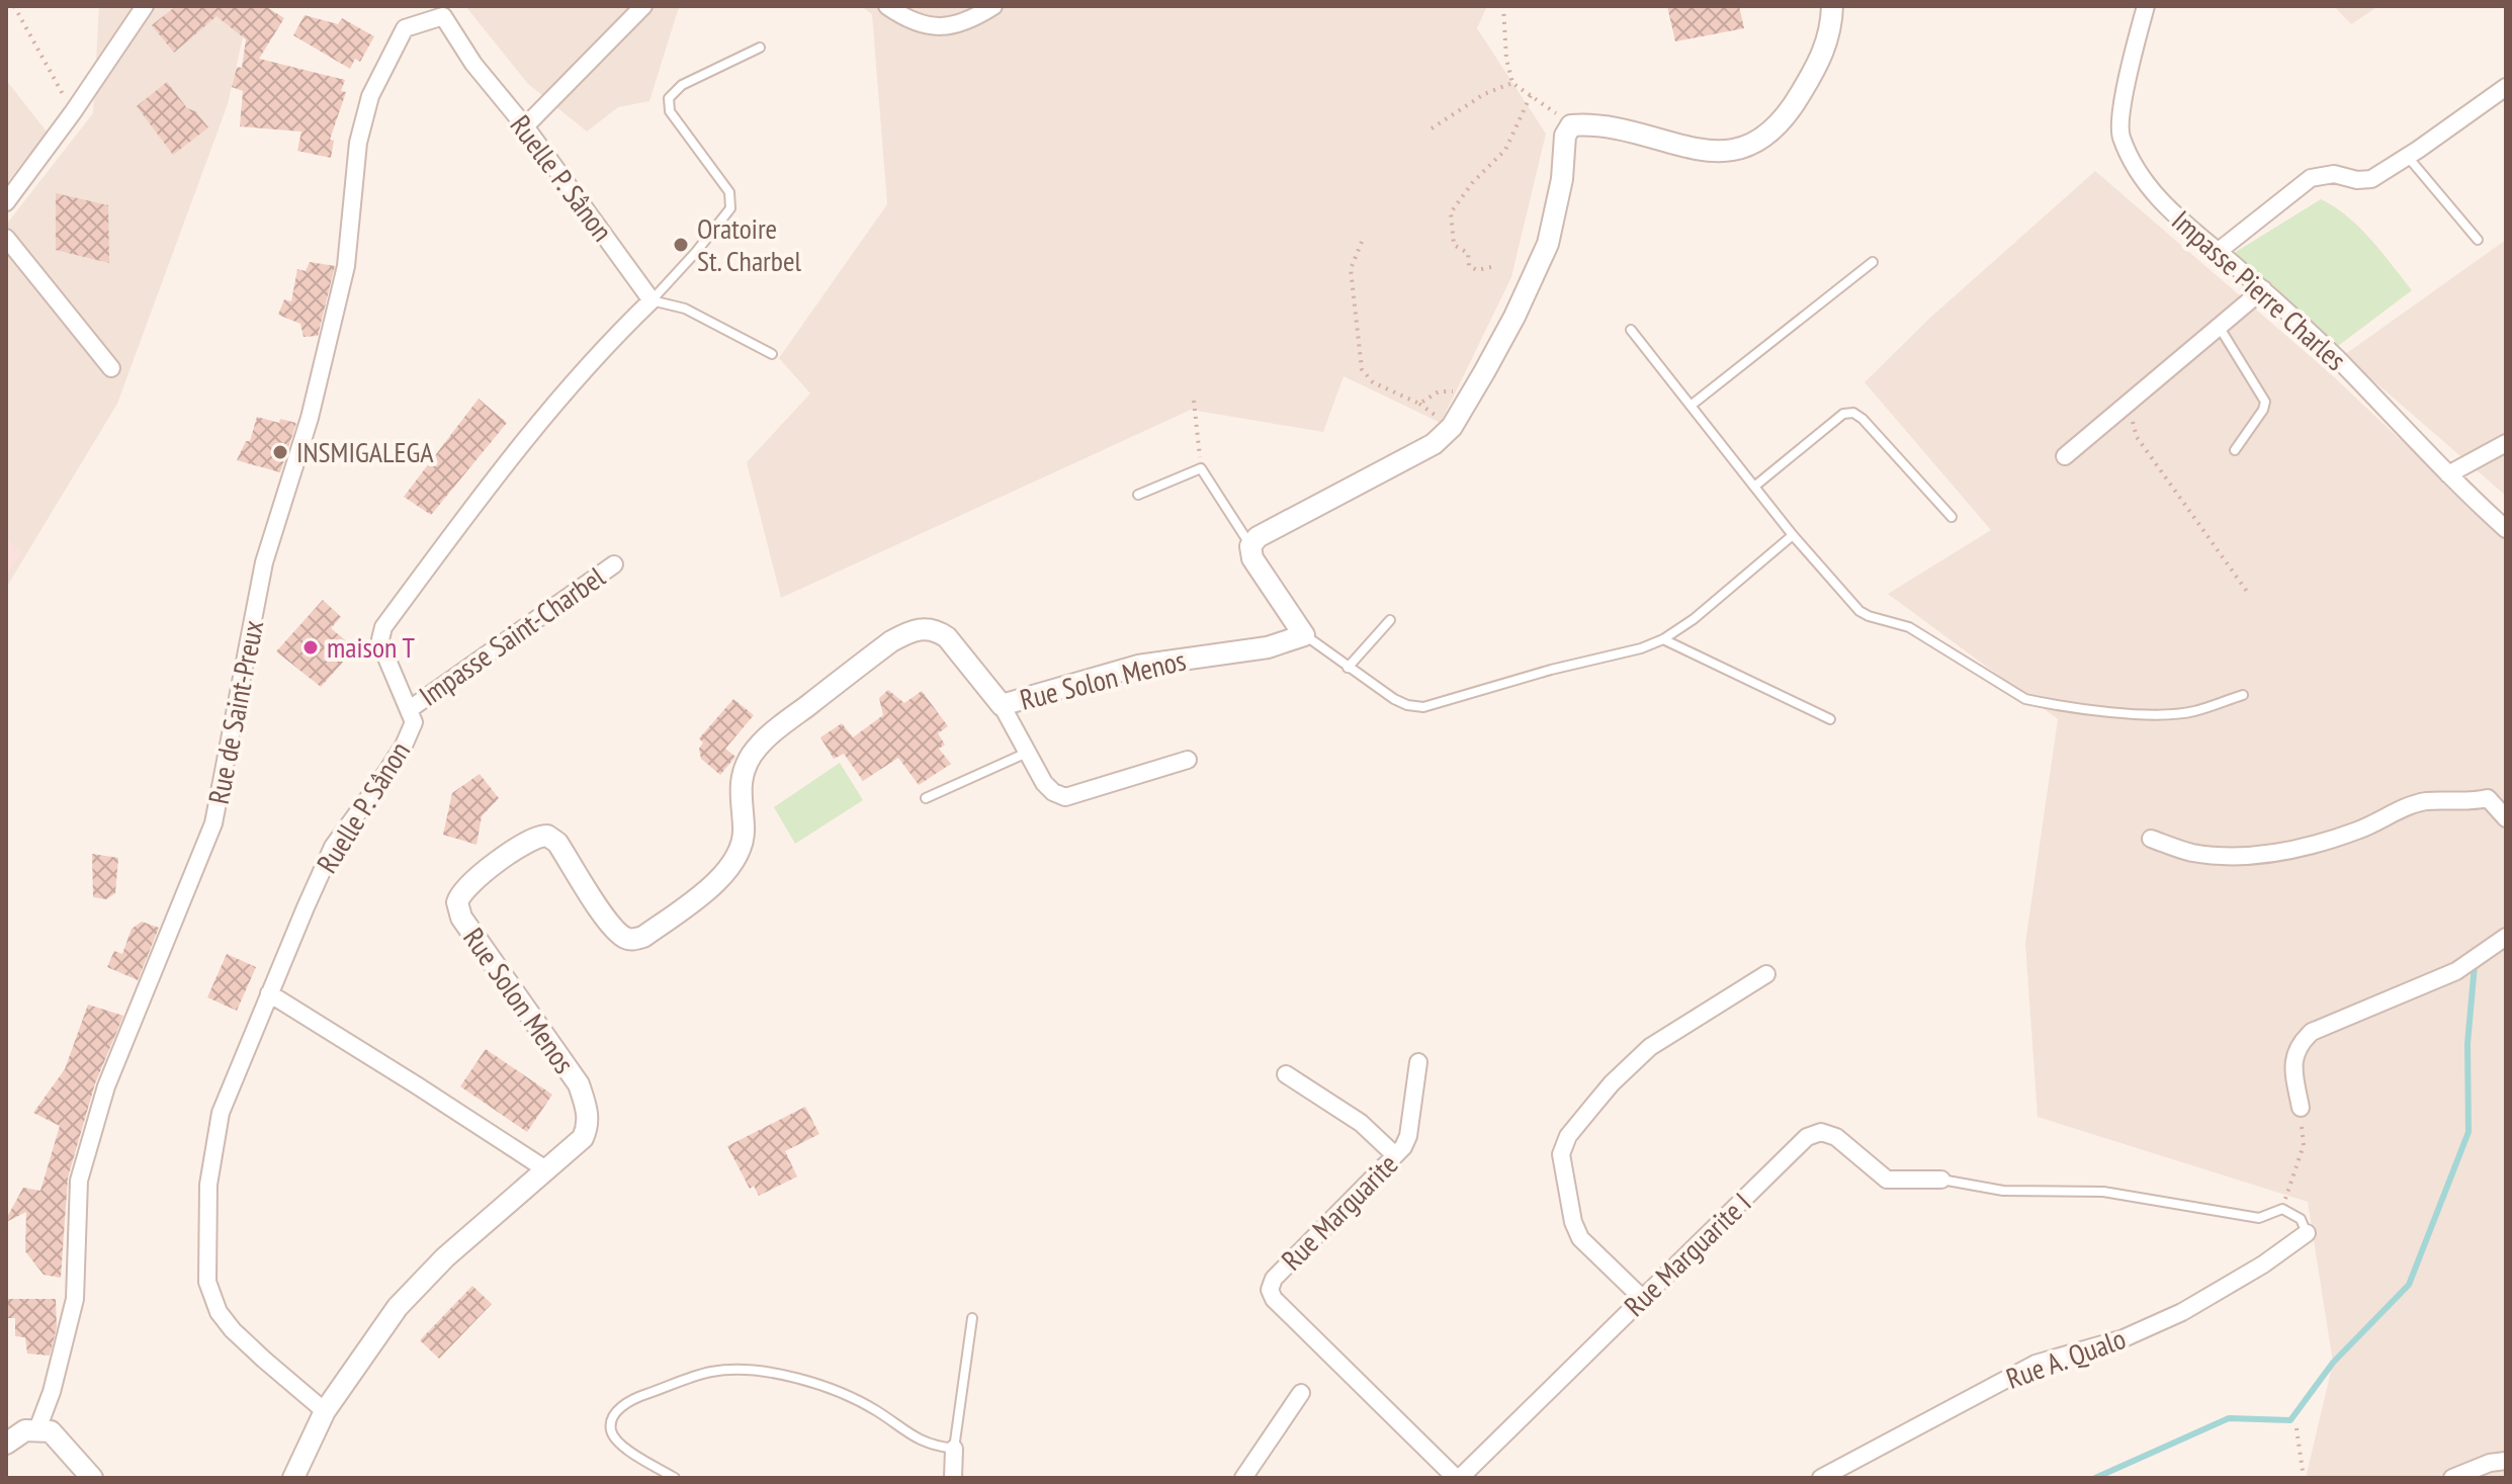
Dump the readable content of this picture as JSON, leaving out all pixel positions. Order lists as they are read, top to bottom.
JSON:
{
  "streets": {
    "street": [
      "Ruelle P. Sânon",
      "Impasse Pierre Charles",
      "Impasse Saint-Charbel",
      "Rue Solon Menos",
      "Rue de Saint-Preux",
      "Rue Marguarite",
      "Rue Marguarite I",
      "Rue A. Qualo"
    ]
  },
  "crossings": [
    ["Ruelle P. Sânon", "Impasse Saint-Charbel"],
    ["Ruelle P. Sânon", "Rue Solon Menos"],
    ["Ruelle P. Sânon", "Rue de Saint-Preux"],
    ["Rue Marguarite", "Rue Marguarite I"]
  ],
  "places": ["Oratoire St. Charbel", "INSMIGALEGA", "maison T"]
}
